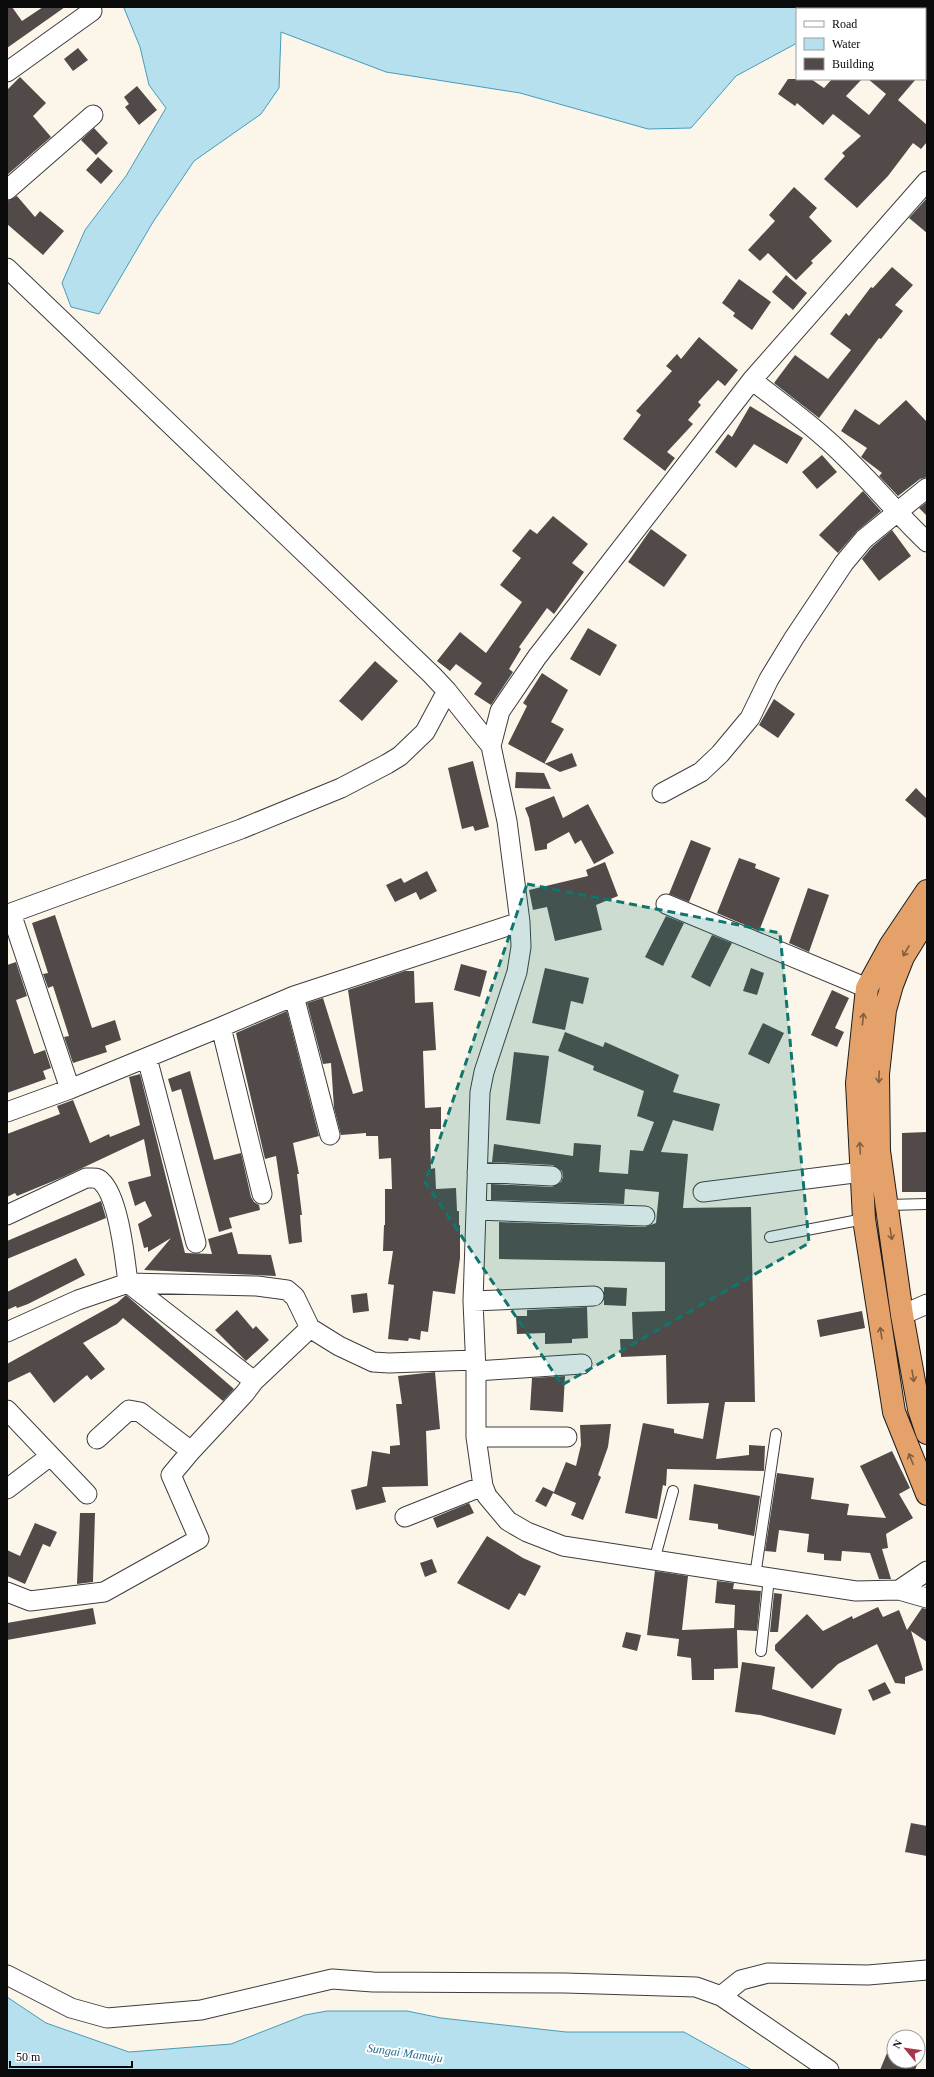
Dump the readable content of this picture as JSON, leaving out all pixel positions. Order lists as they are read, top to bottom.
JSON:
{
  "water": ["Sungai Mamuju"],
  "legend": ["Road", "Water", "Building"],
  "scale_bar": "50 m",
  "north": "top left"
}
